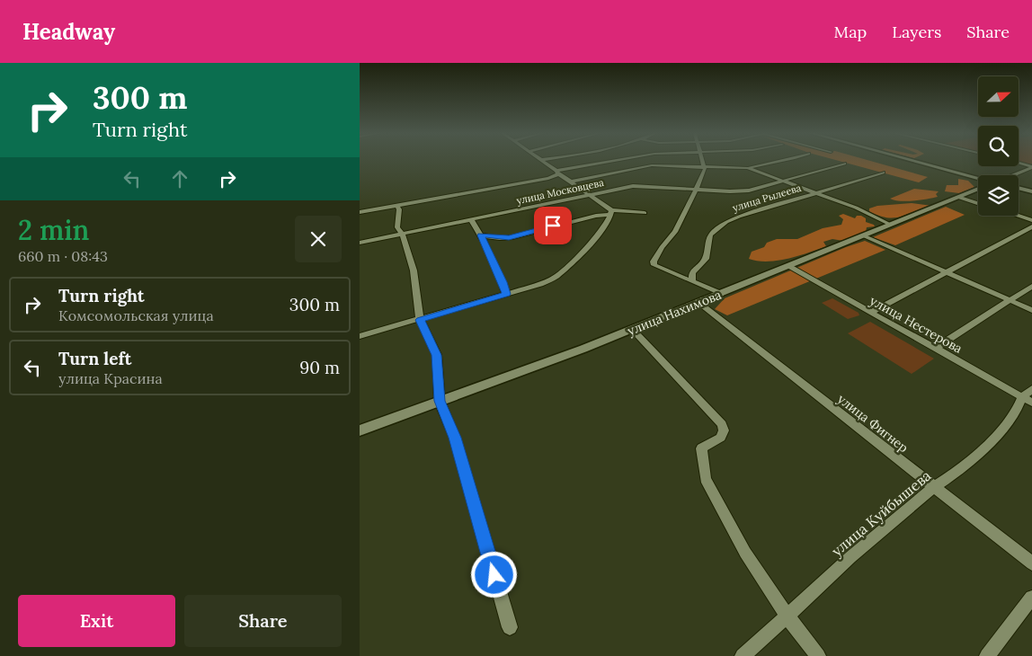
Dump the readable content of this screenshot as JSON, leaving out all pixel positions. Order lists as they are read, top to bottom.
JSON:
{
  "streets": {
    "main road": ["улица Нахимова"],
    "street": [
      "улица Московцева",
      "улица Рылеева",
      "улица Нестерова",
      "улица Фигнер",
      "улица Куйбышева"
    ]
  },
  "crossings": [
    ["улица Нахимова", "улица Нестерова"],
    ["улица Нахимова", "улица Фигнер"],
    ["улица Нестерова", "улица Куйбышева"],
    ["улица Фигнер", "улица Куйбышева"]
  ],
  "north": "right",
  "page": {
    "header": "Headway",
    "nav": ["Map", "Layers", "Share"],
    "turn": ["300 m", "Turn right"],
    "heading": ["2 min", "660 m · 08:43"],
    "list": [
      {
        "name": "Turn right",
        "note": "Комсомольская улица",
        "value": "300 m"
      },
      {
        "name": "Turn left",
        "note": "улица Красина",
        "value": "90 m"
      }
    ],
    "buttons": ["Exit", "Share"]
  }
}
